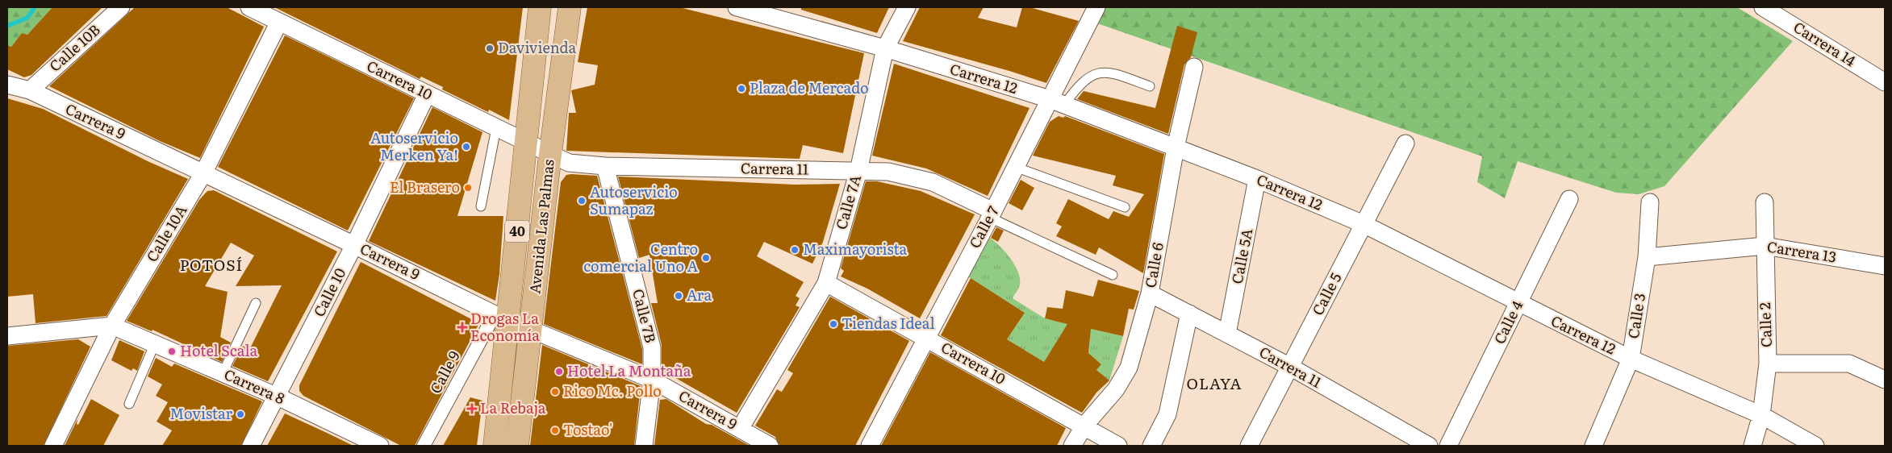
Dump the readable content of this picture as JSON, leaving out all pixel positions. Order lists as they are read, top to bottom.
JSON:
{
  "streets": {
    "main road": ["Avenida Las Palmas", "40"],
    "street": [
      "Carrera 14",
      "Calle 10B",
      "Carrera 12",
      "Carrera 10",
      "Carrera 9",
      "Carrera 11",
      "Calle 7A",
      "Calle 7",
      "Calle 10A",
      "Carrera 13",
      "Calle 5A",
      "Calle 6",
      "Calle 10",
      "Calle 5",
      "Calle 7B",
      "Calle 3",
      "Calle 4",
      "Calle 2",
      "Calle 9",
      "Carrera 8"
    ]
  },
  "crossings": [
    ["Calle 10B", "Carrera 9"],
    ["Carrera 12", "Calle 7A"],
    ["Carrera 12", "Calle 7"],
    ["Carrera 12", "Calle 5A"],
    ["Carrera 12", "Calle 6"],
    ["Carrera 12", "Calle 5"],
    ["Carrera 12", "Calle 3"],
    ["Carrera 12", "Calle 4"],
    ["Carrera 12", "Calle 2"],
    ["Carrera 10", "Carrera 11"],
    ["Carrera 10", "Calle 7A"],
    ["Carrera 10", "Avenida Las Palmas"],
    ["Carrera 10", "Calle 7"],
    ["Carrera 10", "Calle 10A"],
    ["Carrera 10", "Calle 6"],
    ["Carrera 10", "Calle 10"],
    ["Carrera 9", "Calle 7A"],
    ["Carrera 9", "Avenida Las Palmas"],
    ["Carrera 9", "Calle 10A"],
    ["Carrera 9", "Calle 10"],
    ["Carrera 9", "Calle 7B"],
    ["Carrera 9", "Calle 9"],
    ["Carrera 11", "Calle 7A"],
    ["Carrera 11", "Avenida Las Palmas"],
    ["Carrera 11", "Calle 7"],
    ["Carrera 11", "Calle 5A"],
    ["Carrera 11", "Calle 6"],
    ["Carrera 11", "Calle 5"],
    ["Carrera 11", "Calle 7B"],
    ["Avenida Las Palmas", "Calle 9"],
    ["Calle 10A", "Carrera 8"],
    ["Carrera 13", "Calle 3"],
    ["Carrera 13", "Calle 2"],
    ["Calle 10", "Carrera 8"]
  ],
  "districts": ["POTOSÍ", "OLAYA"],
  "places": {
    "other": [
      "Davivienda",
      "Plaza de Mercado",
      "Autoservicio Merken Ya!",
      "El Brasero",
      "Autoservicio Sumapaz",
      "Maximayorista",
      "Centro comercial Uno A",
      "Ara",
      "Tiendas Ideal",
      "Hotel Scala",
      "Hotel La Montaña",
      "Rico Mc. Pollo",
      "Movistar",
      "Tostao'"
    ],
    "health": ["Drogas La Economía", "La Rebaja"]
  }
}
